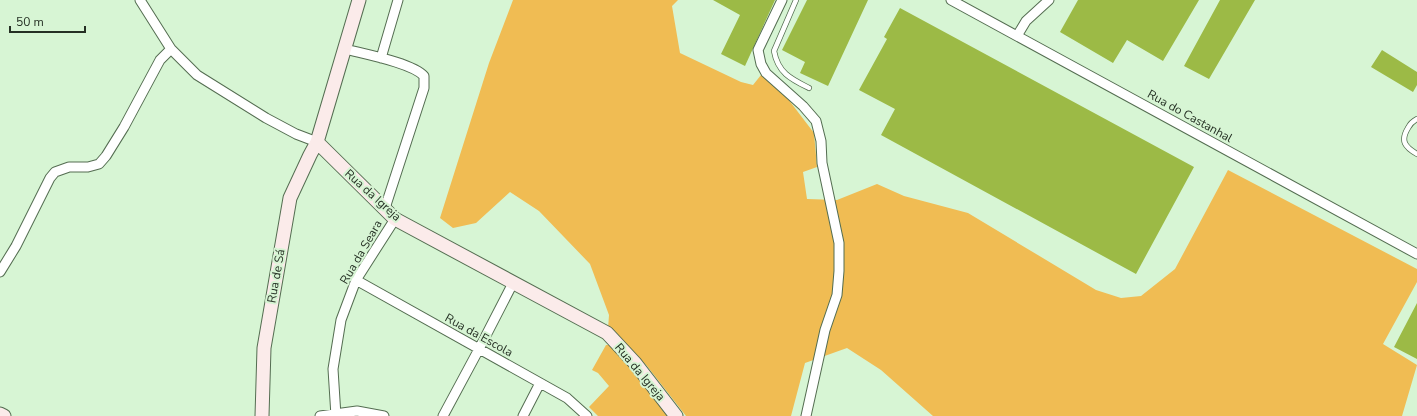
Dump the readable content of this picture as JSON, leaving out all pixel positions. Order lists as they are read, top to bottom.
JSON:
{
  "streets": {
    "street": [
      "Rua do Castanhal",
      "Rua da Igreja",
      "Rua da Seara",
      "Rua de Sá",
      "Rua da Escola"
    ]
  },
  "crossings": [
    ["Rua da Igreja", "Rua da Seara"],
    ["Rua da Igreja", "Rua de Sá"],
    ["Rua da Seara", "Rua da Escola"]
  ],
  "scale_bar": "50 m"
}
